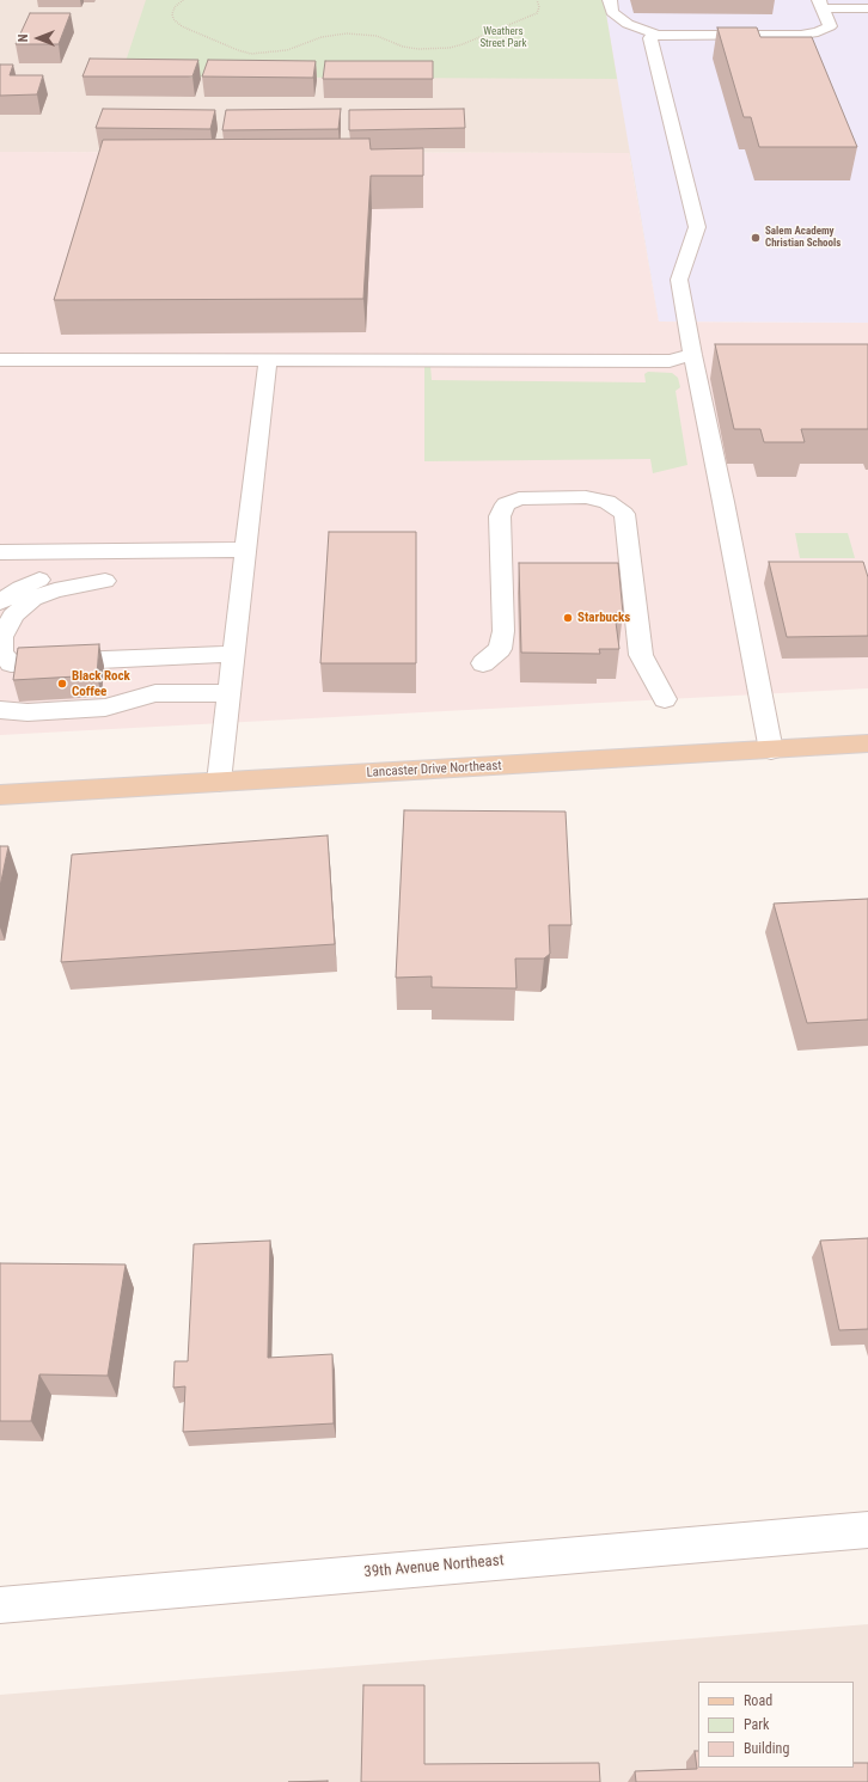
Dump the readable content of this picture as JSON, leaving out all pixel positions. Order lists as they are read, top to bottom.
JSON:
{
  "streets": {
    "main road": ["Lancaster Drive Northeast"],
    "street": ["39th Avenue Northeast"]
  },
  "parks": ["Weathers Street Park"],
  "places": ["Salem Academy Christian Schools", "Starbucks", "Black Rock Coffee"],
  "legend": ["Road", "Park", "Building"],
  "north": "left"
}
